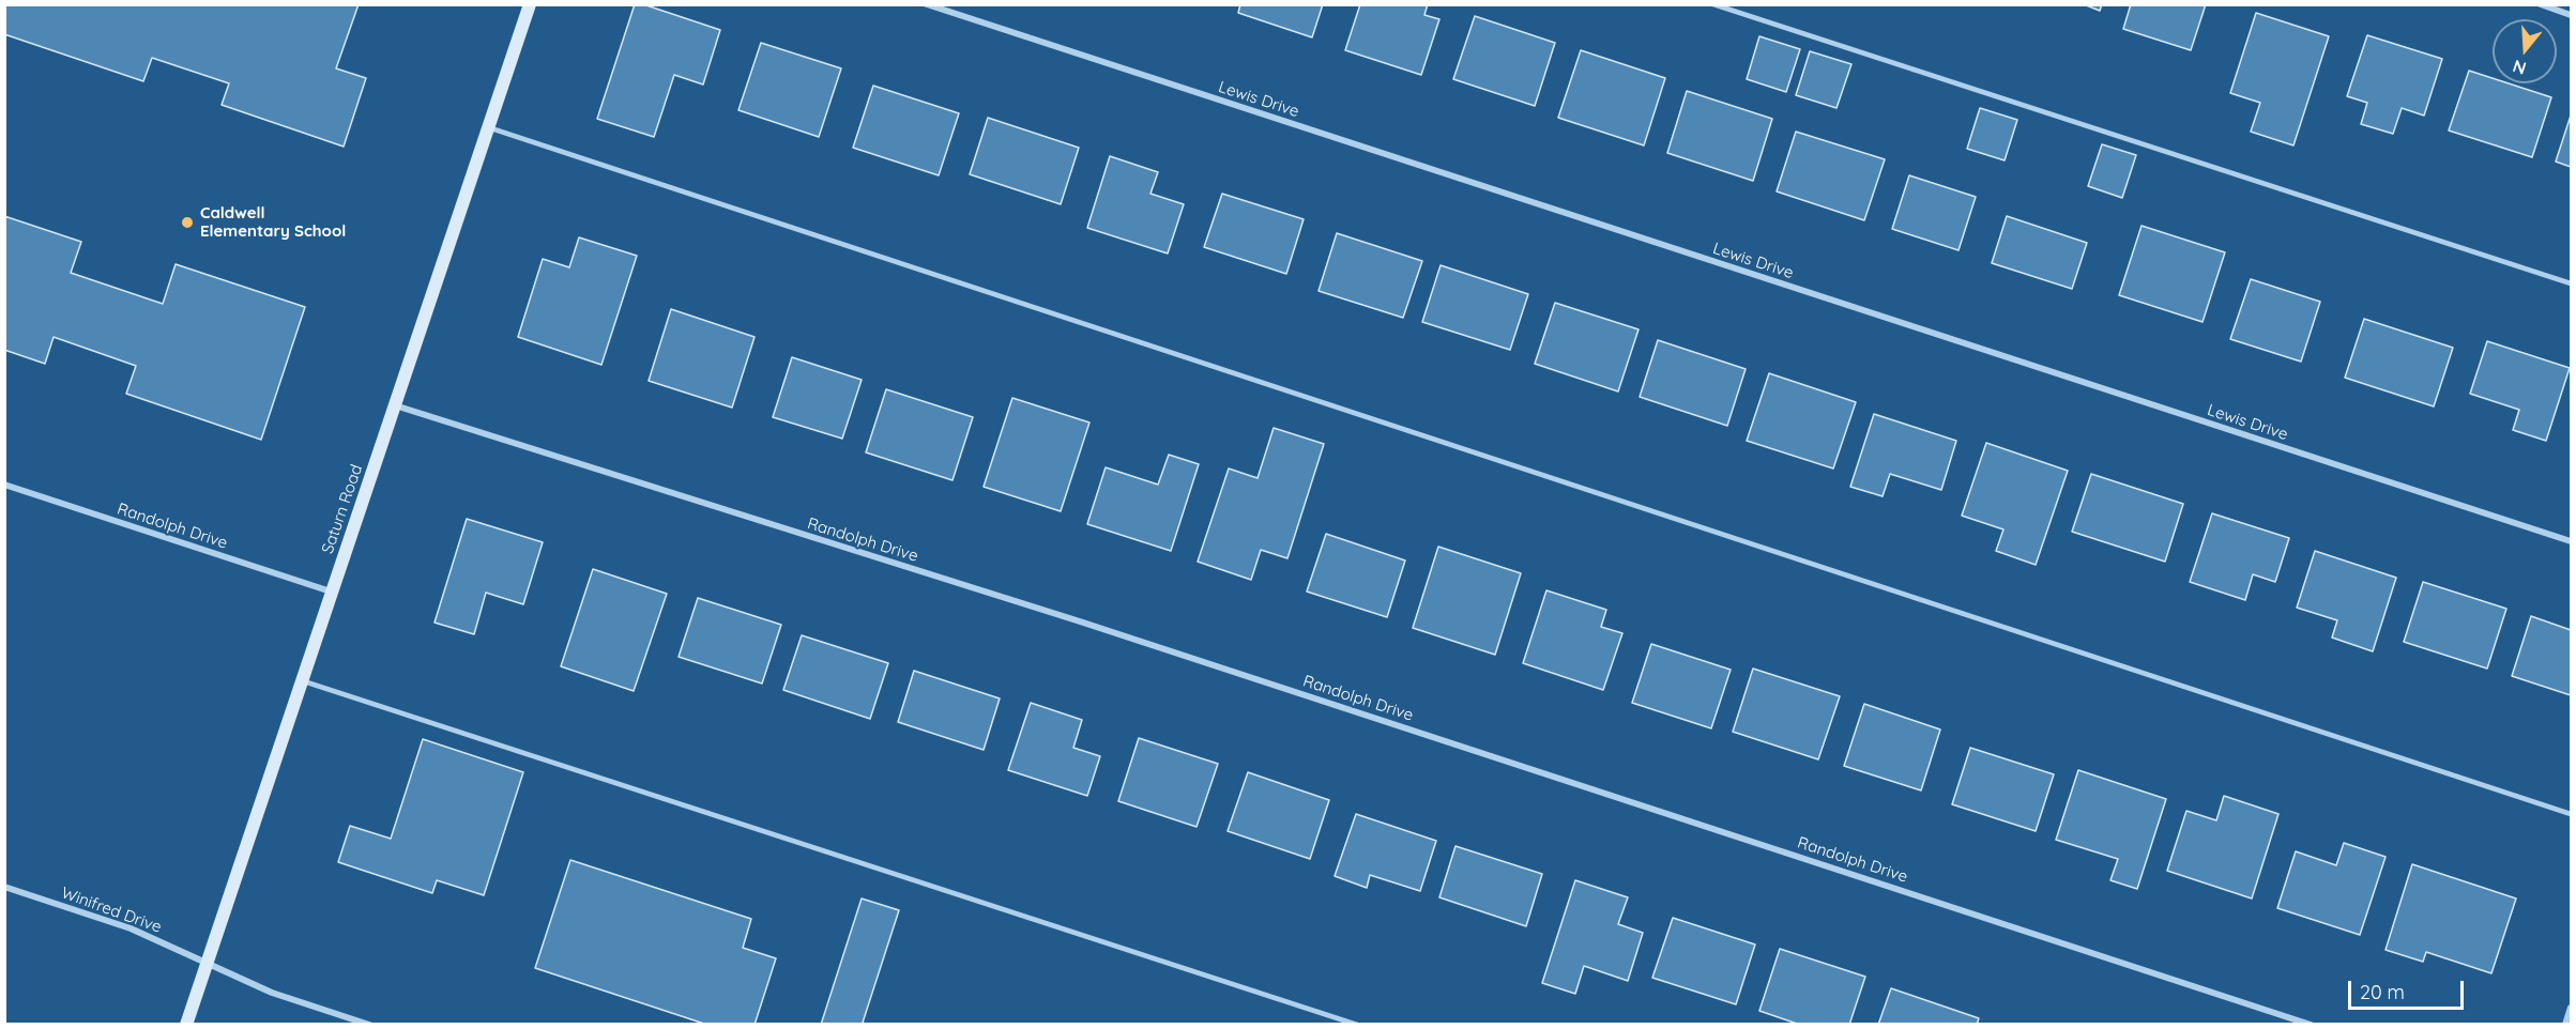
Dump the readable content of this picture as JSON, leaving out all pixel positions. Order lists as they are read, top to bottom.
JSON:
{
  "streets": {
    "street": [
      "Lewis Drive",
      "Saturn Road",
      "Randolph Drive",
      "Winifred Drive"
    ]
  },
  "crossings": [
    ["Saturn Road", "Randolph Drive"],
    ["Saturn Road", "Winifred Drive"]
  ],
  "places": ["Caldwell Elementary School"],
  "scale_bar": "20 m",
  "north": "bottom"
}
